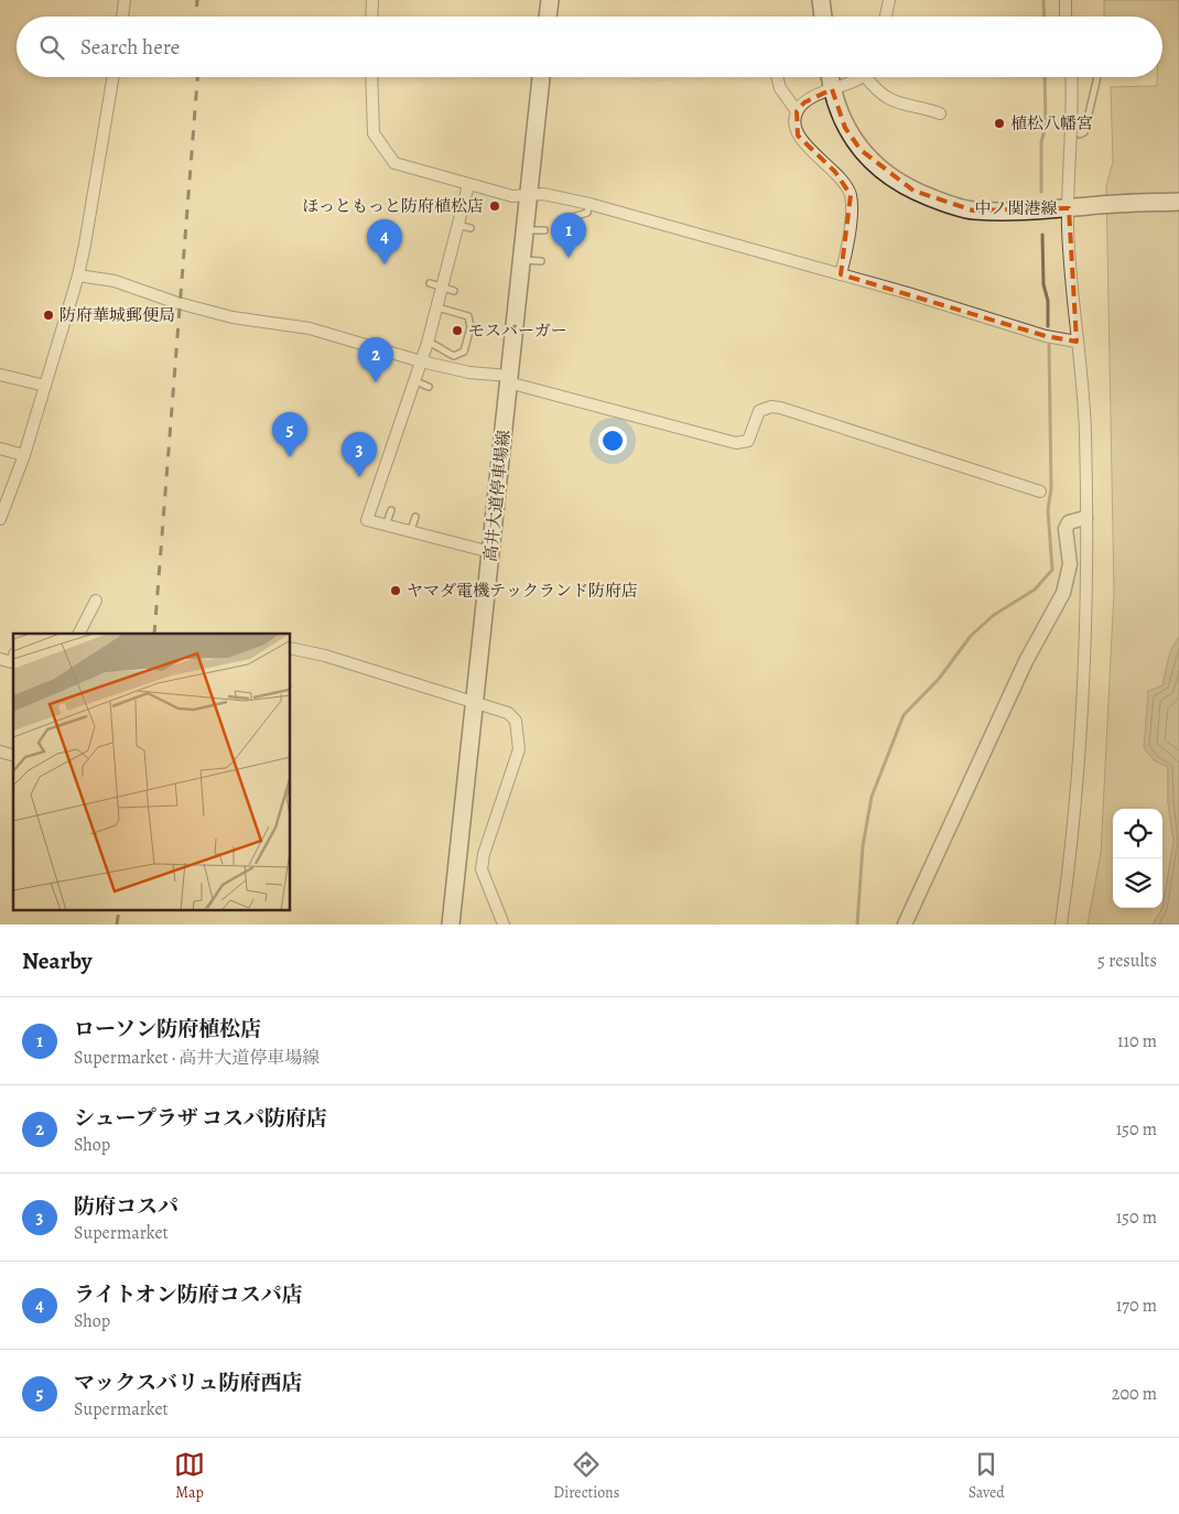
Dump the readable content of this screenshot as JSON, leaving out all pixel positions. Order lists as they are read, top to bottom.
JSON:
{
  "streets": {
    "main road": ["中ノ関港線", "高井大道停車場線"]
  },
  "places": [
    "植松八幡宮",
    "ほっともっと防府植松店",
    "防府華城郵便局",
    "モスバーガー",
    "ヤマダ電機テックランド防府店"
  ],
  "page": {
    "search": "Search here",
    "pins": [
      "1",
      "4",
      "2",
      "5",
      "3"
    ],
    "heading": ["Nearby", "5 results"],
    "list": [
      {
        "mark": "1",
        "name": "ローソン防府植松店",
        "note": "Supermarket · 高井大道停車場線",
        "value": "110 m"
      },
      {
        "mark": "2",
        "name": "シュープラザ コスパ防府店",
        "note": "Shop",
        "value": "150 m"
      },
      {
        "mark": "3",
        "name": "防府コスパ",
        "note": "Supermarket",
        "value": "150 m"
      },
      {
        "mark": "4",
        "name": "ライトオン防府コスパ店",
        "note": "Shop",
        "value": "170 m"
      },
      {
        "mark": "5",
        "name": "マックスバリュ防府西店",
        "note": "Supermarket",
        "value": "200 m"
      }
    ],
    "nav": ["Map", "Directions", "Saved"]
  }
}
